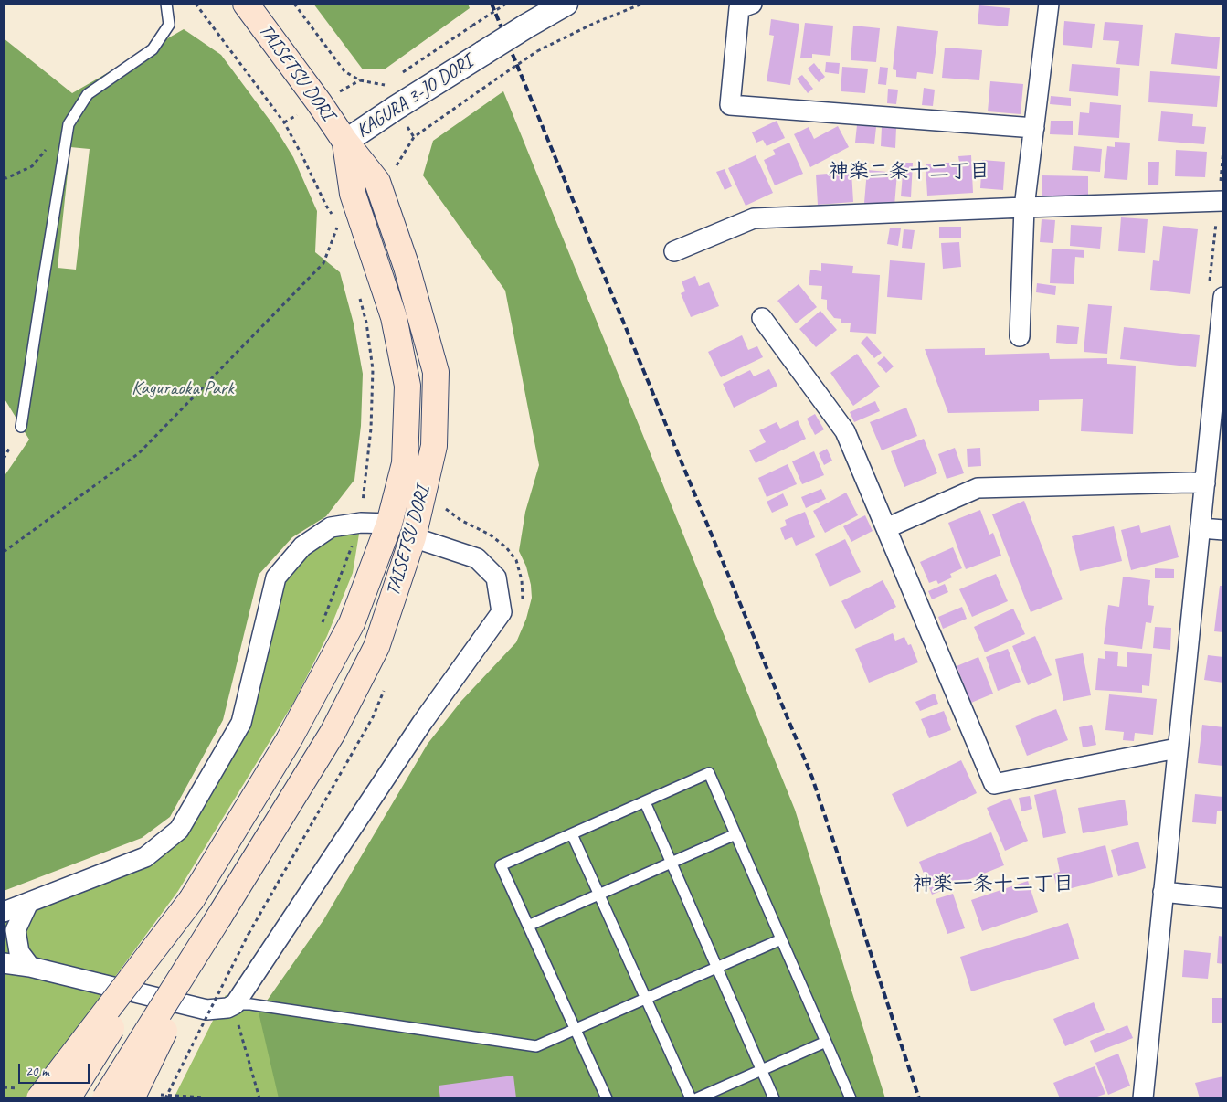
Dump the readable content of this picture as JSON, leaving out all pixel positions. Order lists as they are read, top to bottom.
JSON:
{
  "streets": {
    "main road": ["TAISETSU DORI"],
    "street": ["KAGURA 3-JO DORI"]
  },
  "crossings": [
    ["TAISETSU DORI", "KAGURA 3-JO DORI"]
  ],
  "districts": ["神楽二条十二丁目", "神楽一条十二丁目"],
  "parks": ["Kaguraoka Park"],
  "scale_bar": "20 m"
}
